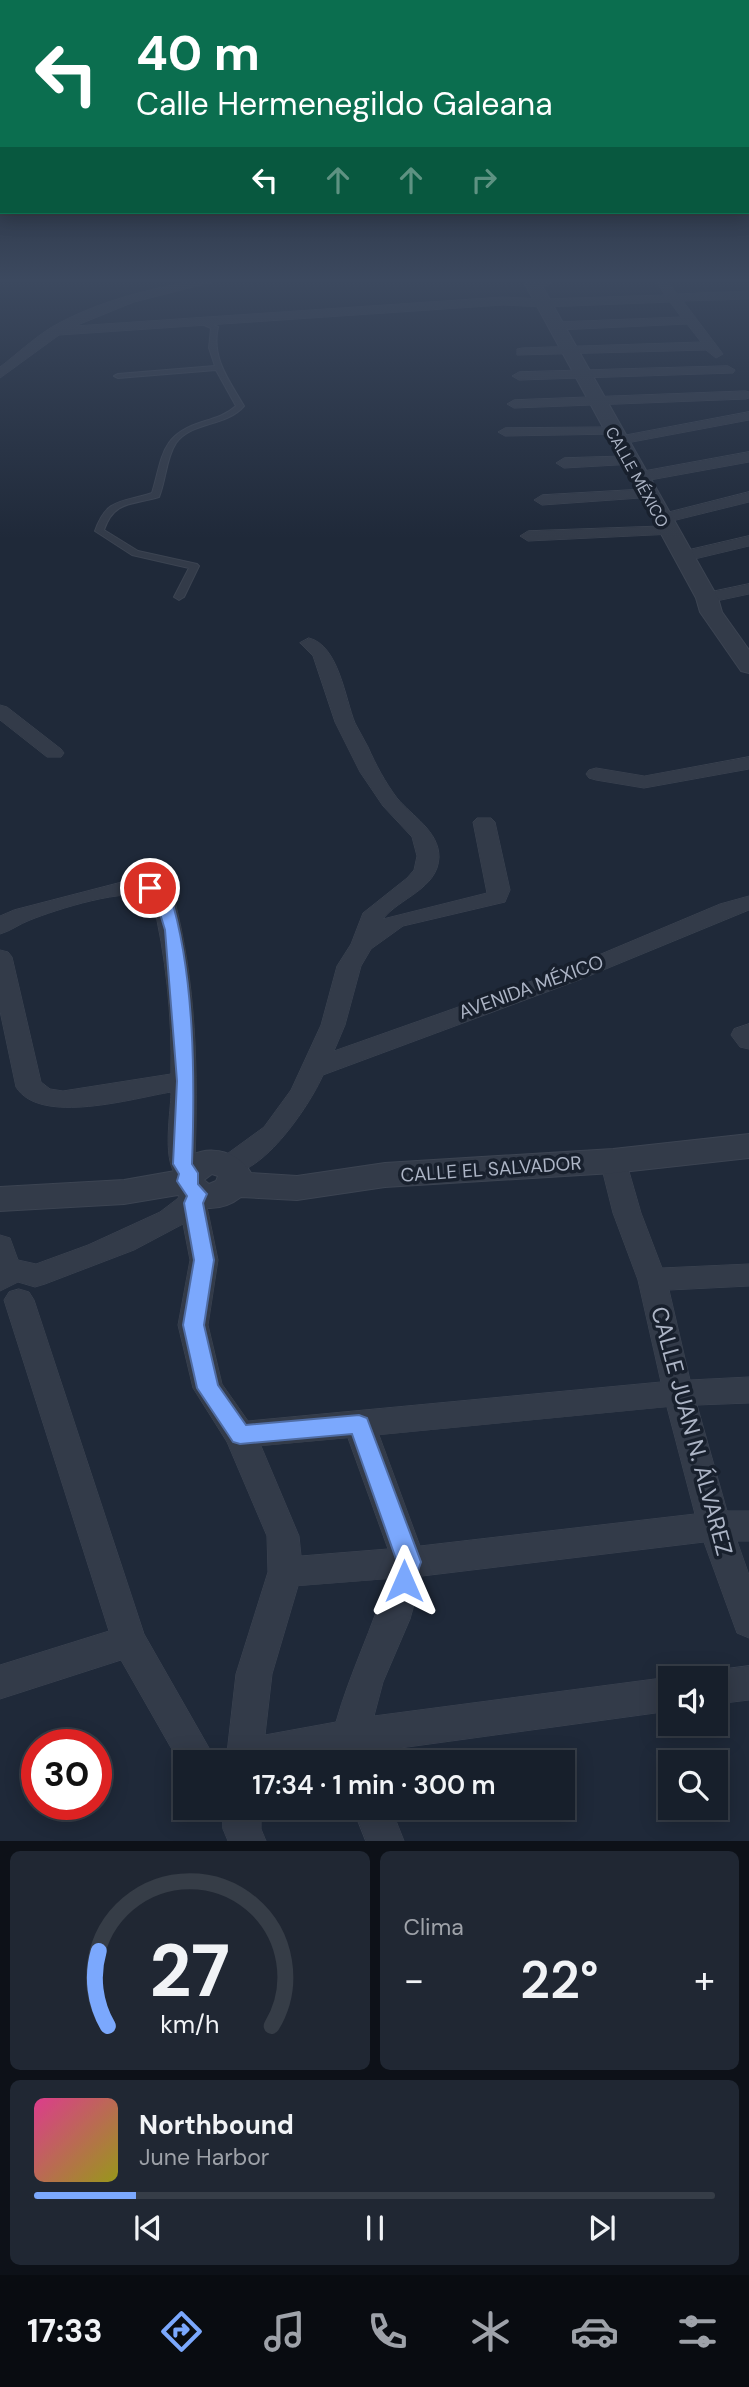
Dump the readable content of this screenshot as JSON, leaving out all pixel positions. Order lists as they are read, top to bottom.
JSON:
{
  "streets": {
    "street": [
      "CALLE MÉXICO",
      "AVENIDA MÉXICO",
      "CALLE EL SALVADOR",
      "CALLE JUAN N. ÁLVAREZ"
    ]
  },
  "crossings": [
    ["CALLE EL SALVADOR", "CALLE JUAN N. ÁLVAREZ"]
  ],
  "page": {
    "turn": ["40 m", "Calle Hermenegildo Galeana"],
    "limit": "30",
    "trip": "17:34 · 1 min · 300 m",
    "tile": "Clima",
    "heat": ["−", "22°", "+"],
    "song": ["Northbound", "June Harbor"],
    "tabs": "17:33",
    "gauge": ["27", "km/h"]
  }
}
